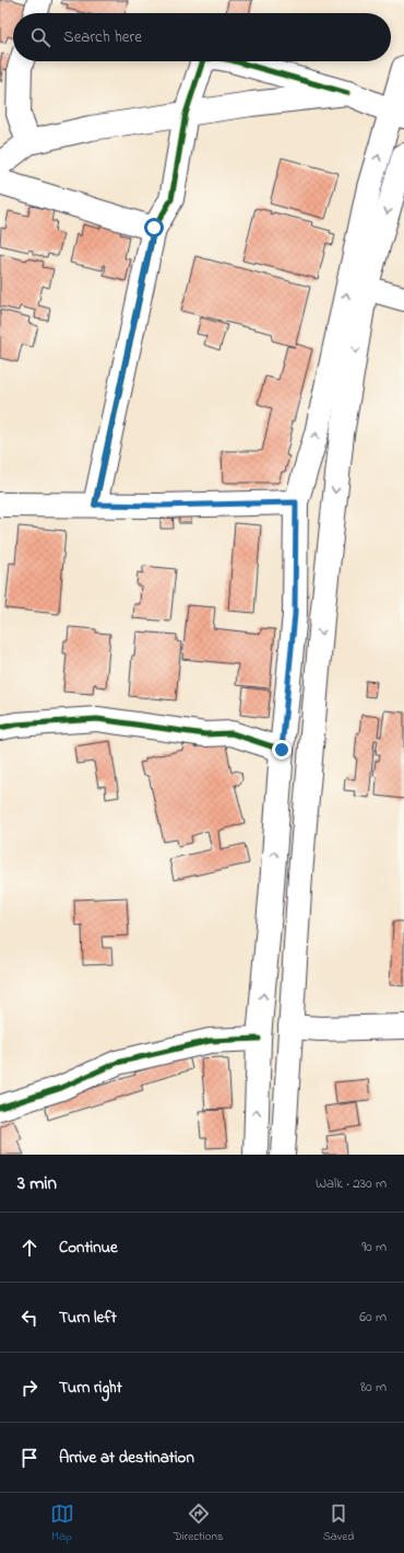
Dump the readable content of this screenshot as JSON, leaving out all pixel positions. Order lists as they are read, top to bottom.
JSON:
{
  "page": {
    "search": "Search here",
    "heading": ["3 min", "Walk · 230 m"],
    "list": [
      ["Continue", "90 m"],
      ["Turn left", "60 m"],
      ["Turn right", "80 m"],
      "Arrive at destination"
    ],
    "nav": ["Map", "Directions", "Saved"]
  }
}
